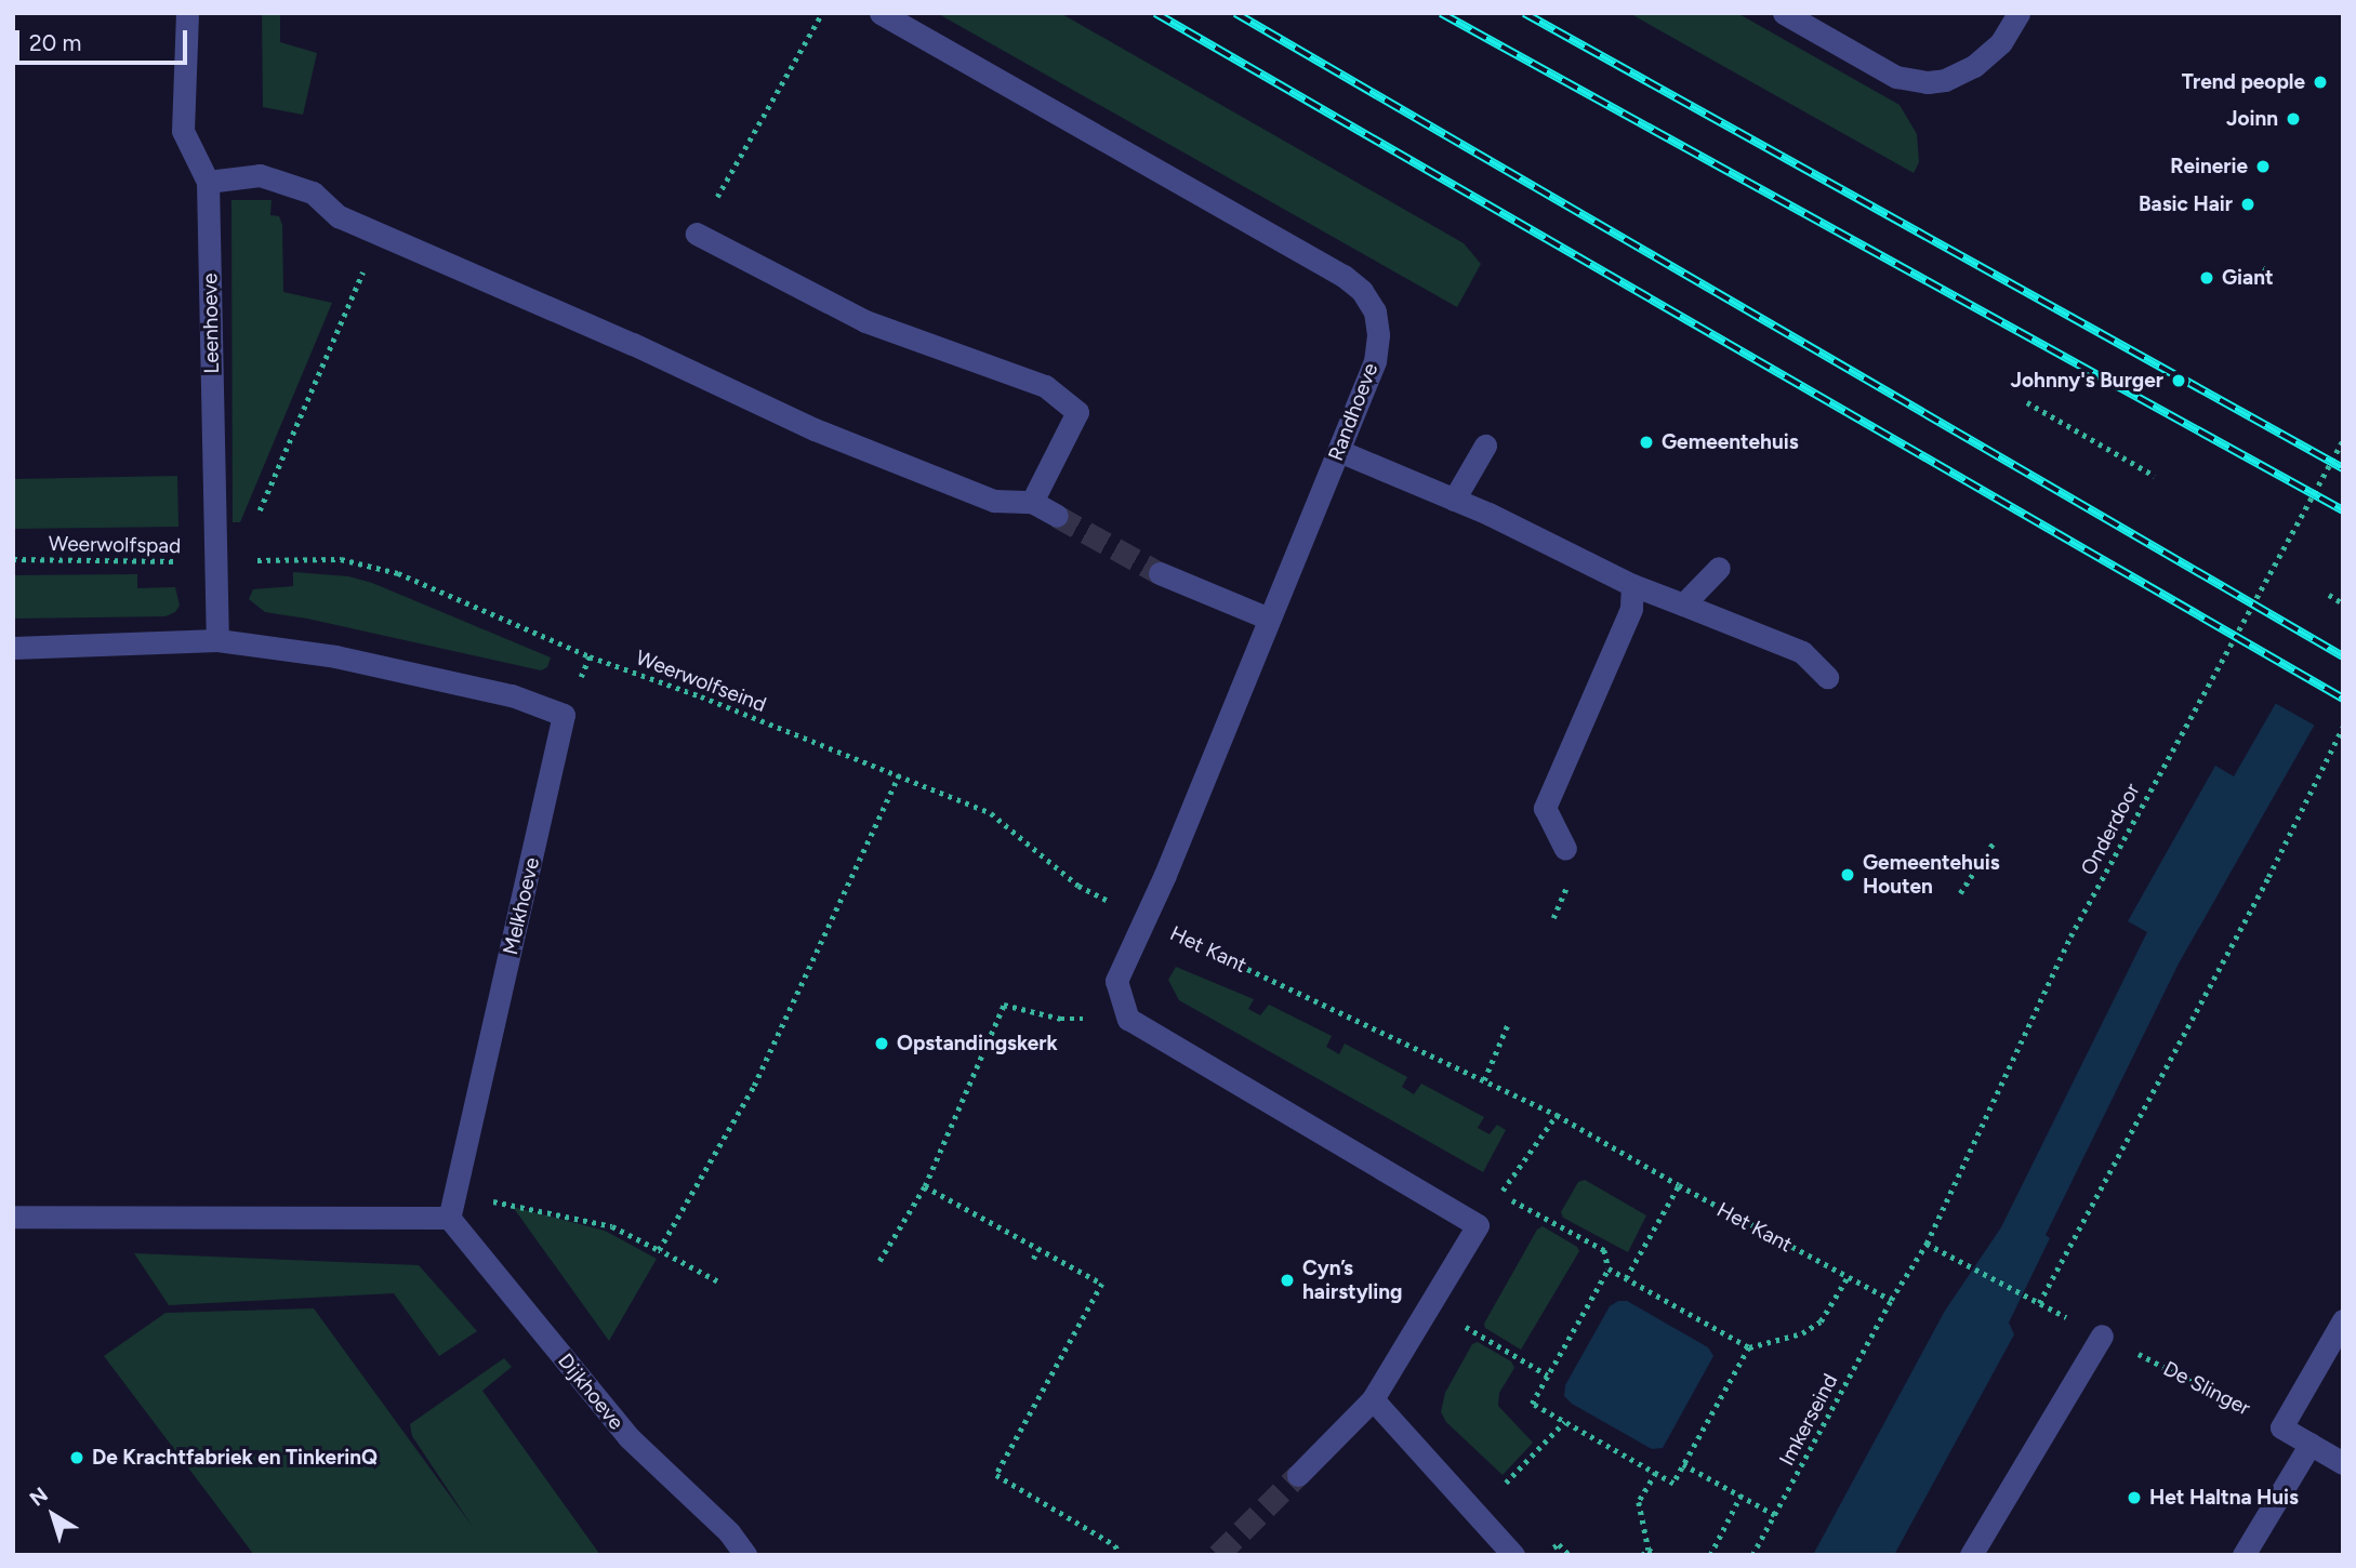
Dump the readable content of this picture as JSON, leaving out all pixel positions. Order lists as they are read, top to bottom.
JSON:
{
  "streets": {
    "street": [
      "Leenhoeve",
      "Randhoeve",
      "Melkhoeve",
      "Het Kant",
      "Dijkhoeve"
    ],
    "path": [
      "Weerwolfspad",
      "Weerwolfseind",
      "Onderdoor",
      "De Slinger",
      "Imkerseind"
    ]
  },
  "crossings": [
    ["Leenhoeve", "Weerwolfspad"],
    ["Leenhoeve", "Weerwolfseind"],
    ["Leenhoeve", "Melkhoeve"],
    ["Randhoeve", "Weerwolfseind"],
    ["Randhoeve", "Het Kant"],
    ["Weerwolfspad", "Weerwolfseind"],
    ["Weerwolfseind", "Het Kant"],
    ["Onderdoor", "Het Kant"],
    ["Onderdoor", "Imkerseind"],
    ["Melkhoeve", "Dijkhoeve"],
    ["Het Kant", "Imkerseind"]
  ],
  "places": [
    "Trend people",
    "Joinn",
    "Reinerie",
    "Basic Hair",
    "Giant",
    "Johnny's Burger",
    "Gemeentehuis",
    "Gemeentehuis Houten",
    "Opstandingskerk",
    "Cyn’s hairstyling",
    "De Krachtfabriek en TinkerinQ",
    "Het Haltna Huis"
  ],
  "scale_bar": "20 m",
  "north": "top left"
}
